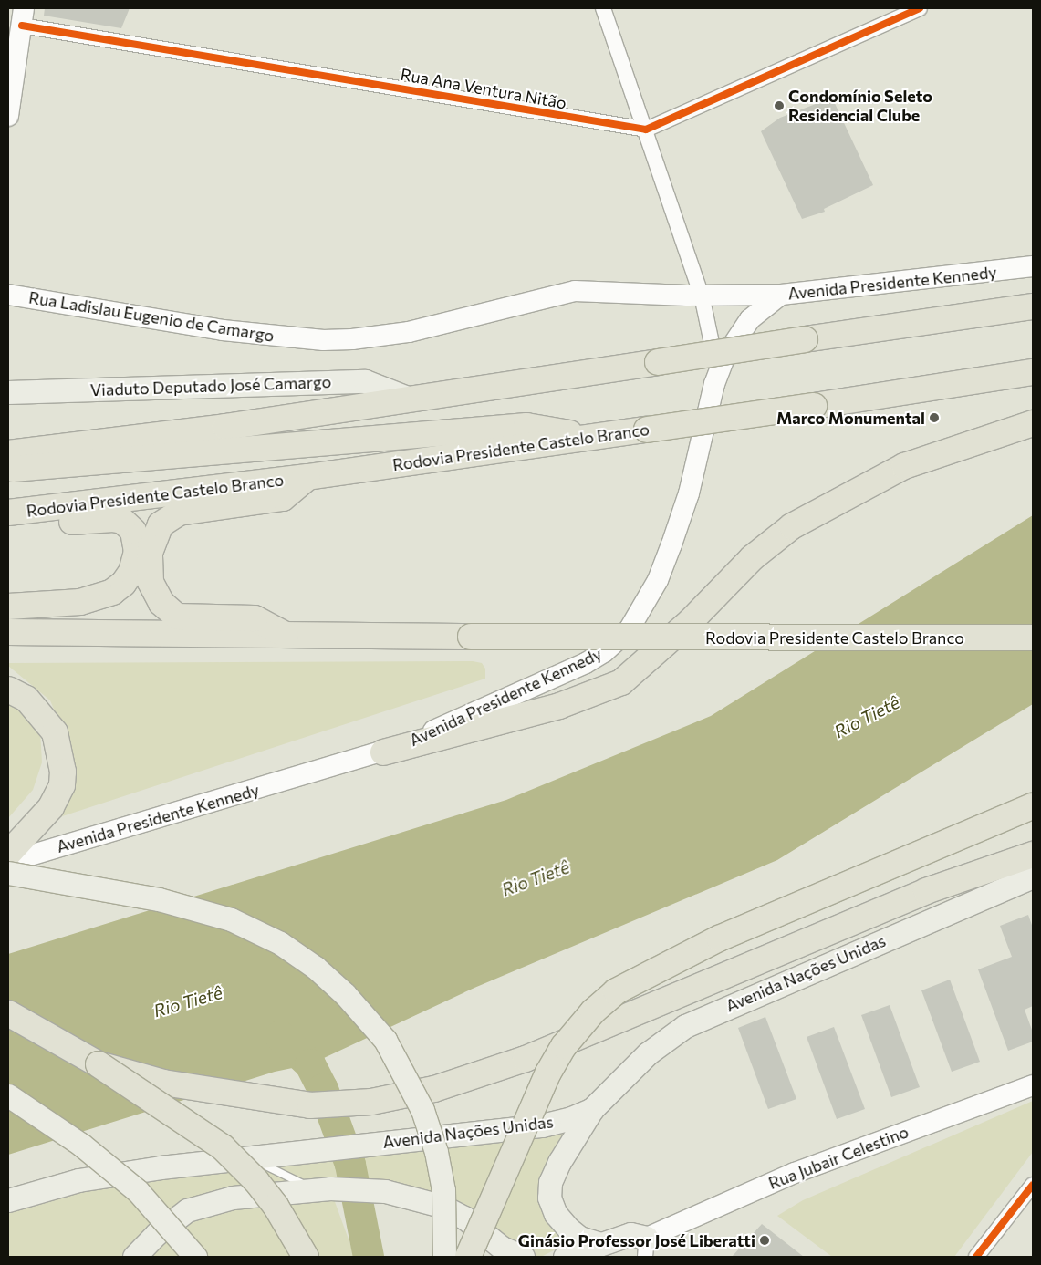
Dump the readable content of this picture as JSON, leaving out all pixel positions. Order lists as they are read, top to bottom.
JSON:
{
  "streets": {
    "highway": ["Rodovia Presidente Castelo Branco"],
    "main road": [
      "Avenida Presidente Kennedy",
      "Rua Ladislau Eugenio de Camargo",
      "Viaduto Deputado José Camargo",
      "Avenida Nações Unidas",
      "Rua Jubair Celestino"
    ],
    "street": ["Rua Ana Ventura Nitão"]
  },
  "crossings": [
    ["Avenida Presidente Kennedy", "Rua Ladislau Eugenio de Camargo"]
  ],
  "water": ["Rio Tietê"],
  "places": ["Condomínio Seleto Residencial Clube", "Marco Monumental", "Ginásio Professor José Liberatti"]
}
